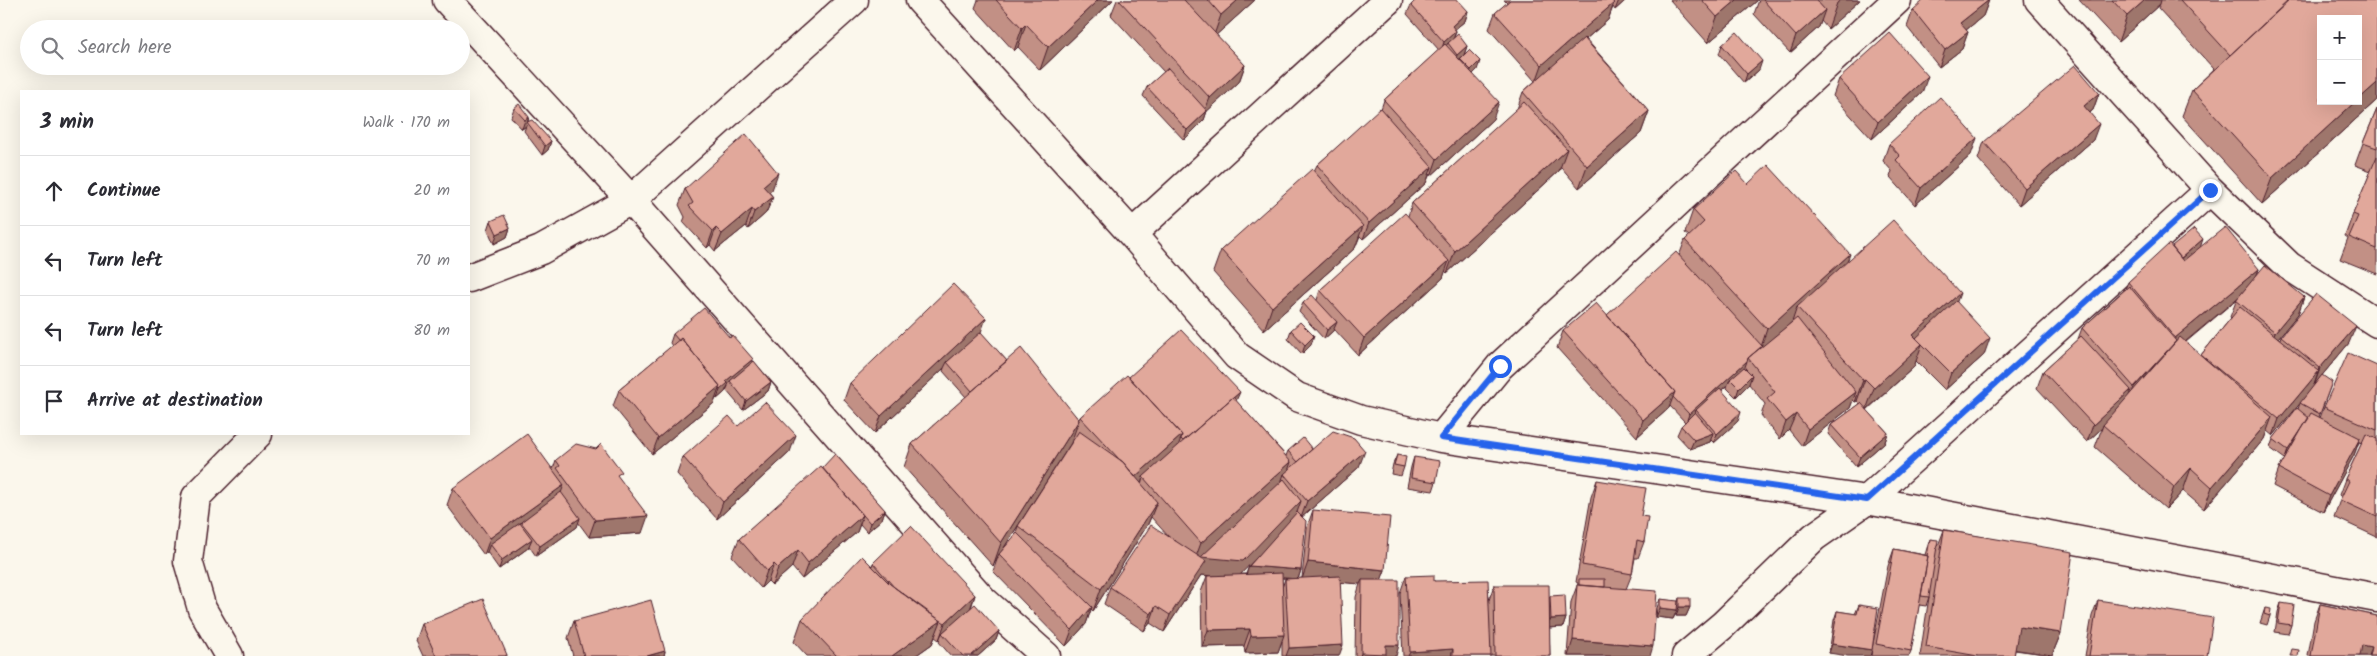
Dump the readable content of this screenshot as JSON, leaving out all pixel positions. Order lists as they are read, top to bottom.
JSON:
{
  "page": {
    "map_buttons": ["+", "−"],
    "search": "Search here",
    "heading": ["3 min", "Walk · 170 m"],
    "list": [
      ["Continue", "20 m"],
      ["Turn left", "70 m"],
      ["Turn left", "80 m"],
      "Arrive at destination"
    ]
  }
}
